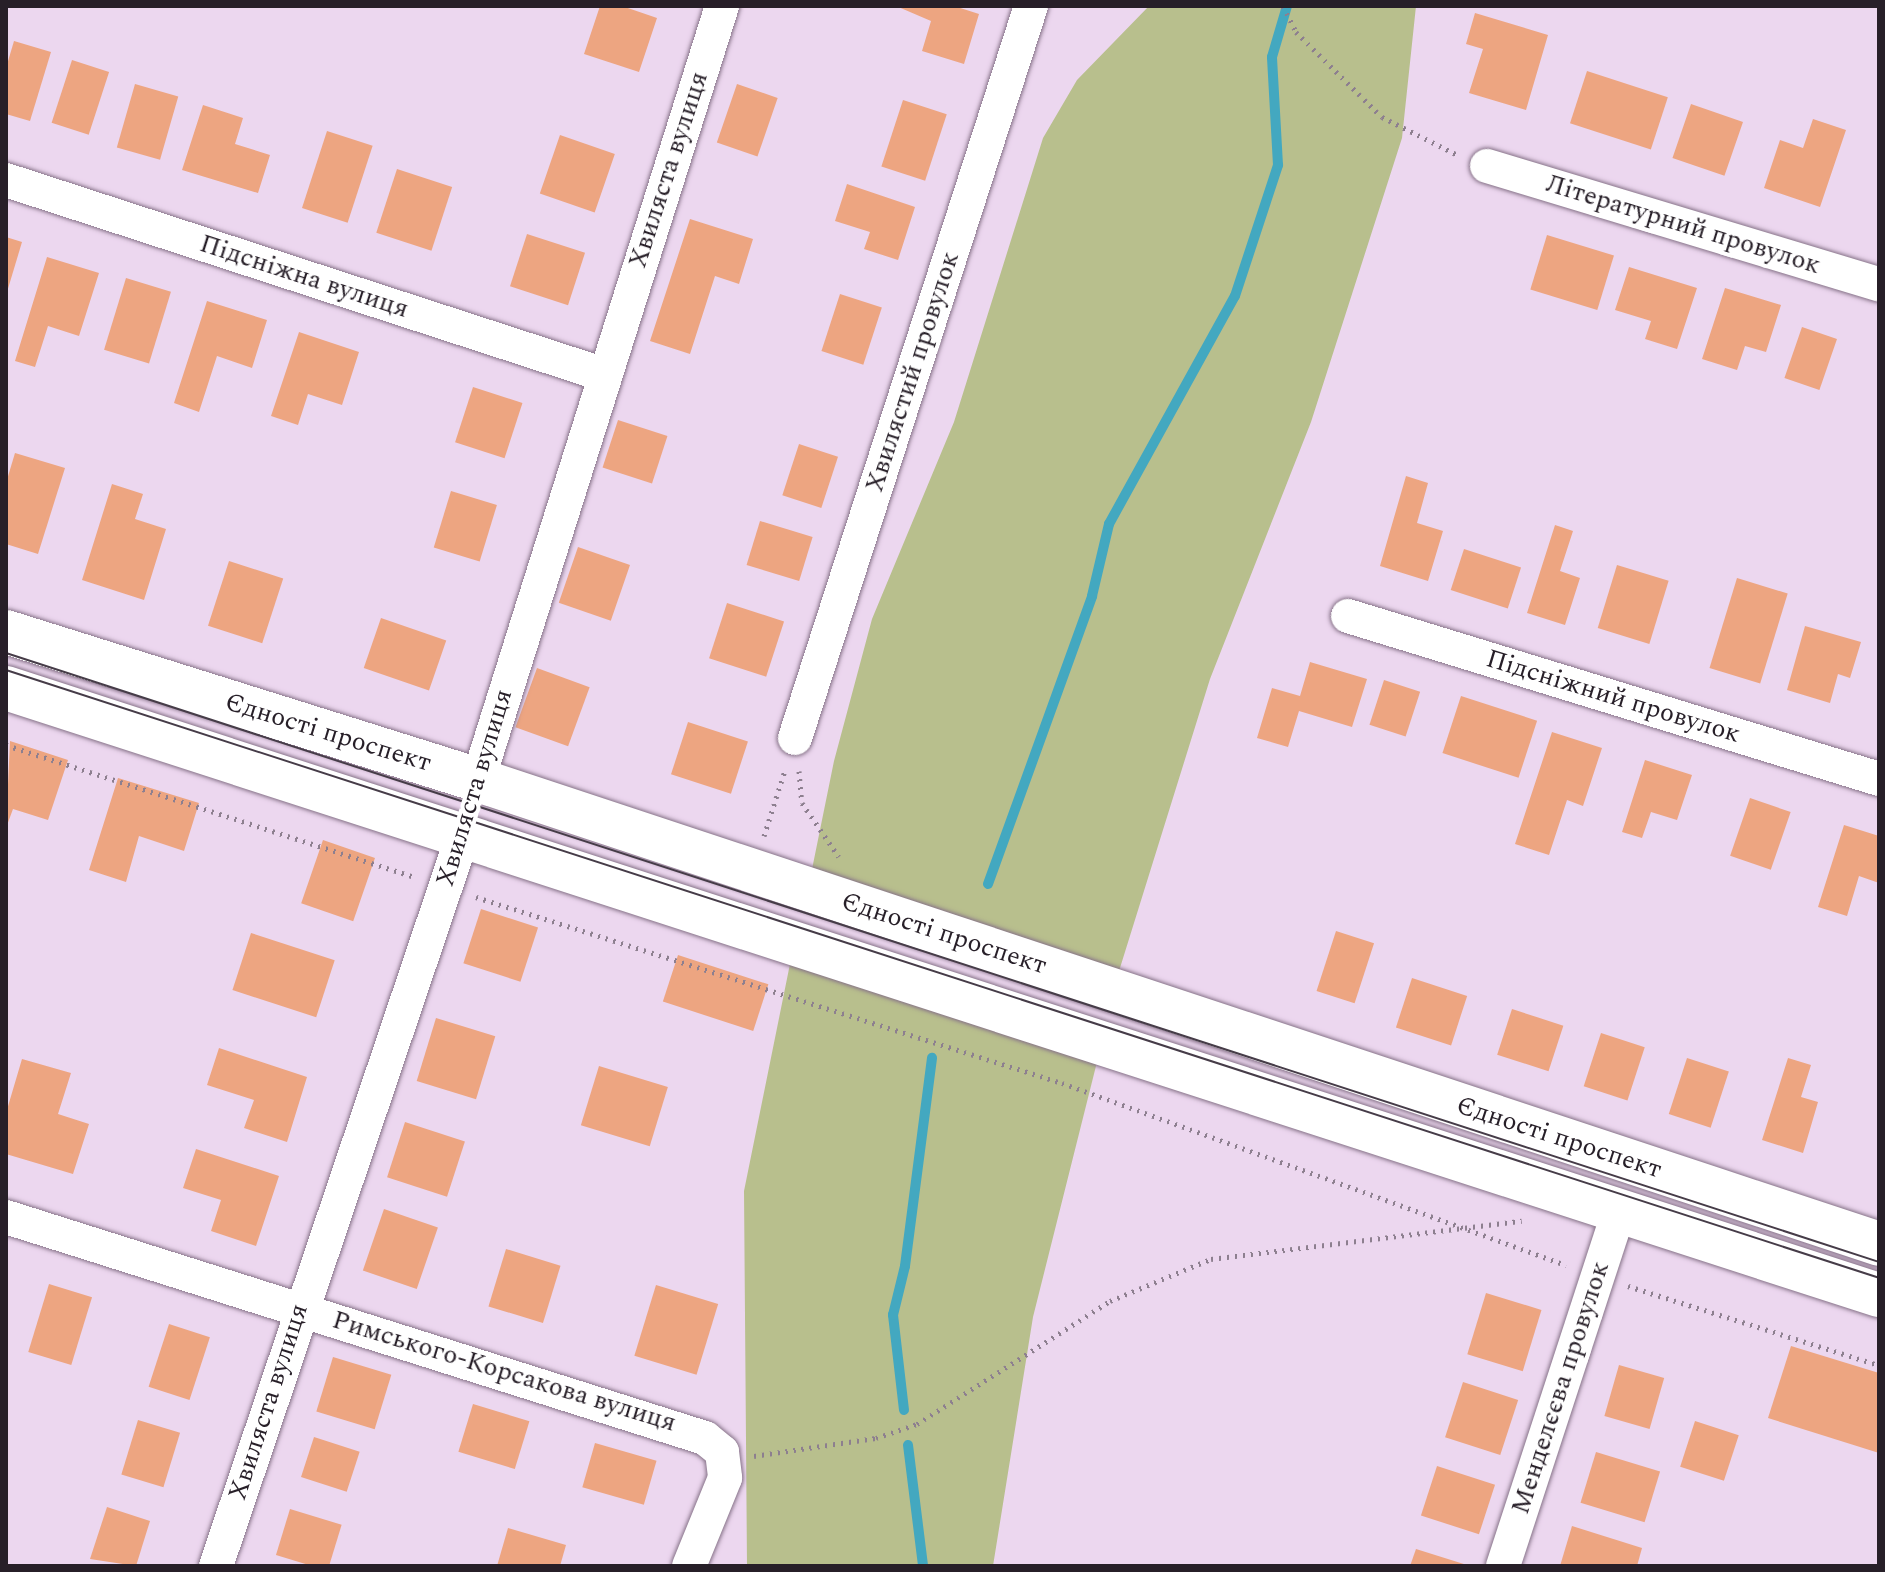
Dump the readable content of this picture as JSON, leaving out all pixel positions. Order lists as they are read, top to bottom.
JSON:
{
  "streets": {
    "main road": ["Хвиляста вулиця", "Єдності проспект"],
    "street": [
      "Літературний провулок",
      "Підсніжна вулиця",
      "Хвилястий провулок",
      "Підсніжний провулок",
      "Римського-Корсакова вулиця",
      "Менделєєва провулок"
    ]
  },
  "crossings": [
    ["Хвиляста вулиця", "Підсніжна вулиця"],
    ["Хвиляста вулиця", "Єдності проспект"],
    ["Хвиляста вулиця", "Римського-Корсакова вулиця"],
    ["Єдності проспект", "Менделєєва провулок"]
  ]
}
